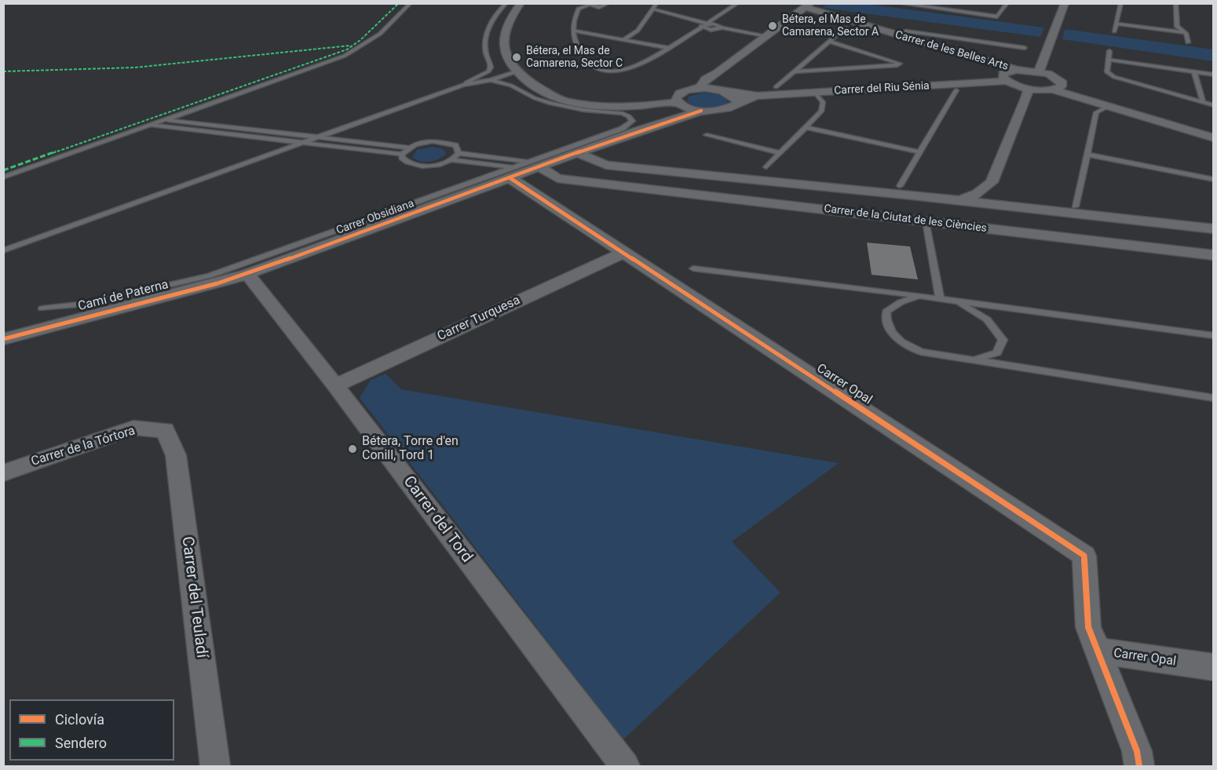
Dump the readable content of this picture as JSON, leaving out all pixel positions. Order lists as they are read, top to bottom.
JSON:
{
  "streets": {
    "street": [
      "Carrer de les Belles Arts",
      "Carrer del Riu Sénia",
      "Carrer Obsidiana",
      "Carrer de la Ciutat de les Ciències",
      "Camí de Paterna",
      "Carrer Turquesa",
      "Carrer Opal",
      "Carrer de la Tórtora",
      "Carrer del Tord",
      "Carrer del Teuladí"
    ]
  },
  "crossings": [
    ["Carrer de les Belles Arts", "Carrer del Riu Sénia"],
    ["Carrer Obsidiana", "Carrer de la Ciutat de les Ciències"],
    ["Carrer Obsidiana", "Camí de Paterna"],
    ["Carrer Obsidiana", "Carrer Opal"],
    ["Carrer Obsidiana", "Carrer del Tord"],
    ["Camí de Paterna", "Carrer del Tord"],
    ["Carrer Turquesa", "Carrer Opal"],
    ["Carrer Turquesa", "Carrer del Tord"],
    ["Carrer de la Tórtora", "Carrer del Teuladí"]
  ],
  "places": ["Bétera, el Mas de Camarena, Sector A", "Bétera, el Mas de Camarena, Sector C", "Bétera, Torre d'en Conill, Tord 1"],
  "legend": ["Ciclovía", "Sendero"]
}
